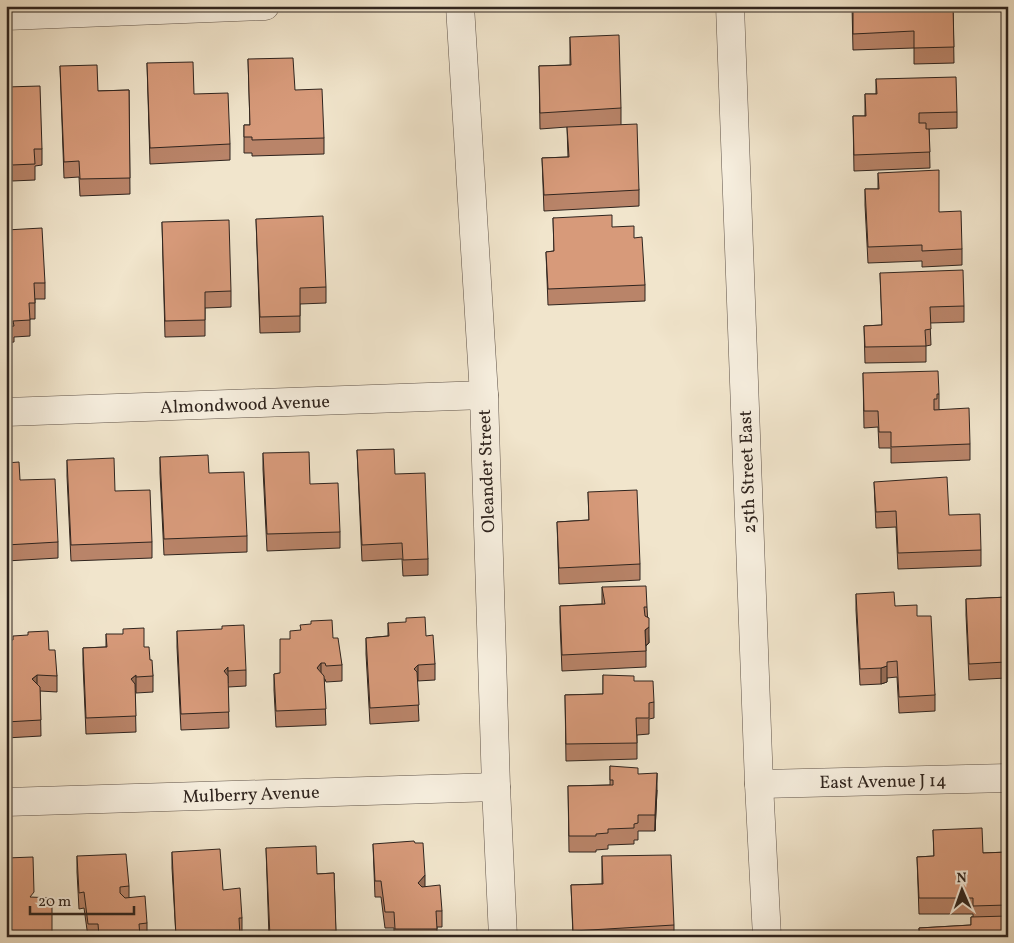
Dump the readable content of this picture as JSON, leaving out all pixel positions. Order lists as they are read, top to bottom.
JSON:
{
  "streets": {
    "street": [
      "Almondwood Avenue",
      "Oleander Street",
      "25th Street East",
      "East Avenue J 14",
      "Mulberry Avenue"
    ]
  },
  "crossings": [
    ["Almondwood Avenue", "Oleander Street"],
    ["Oleander Street", "Mulberry Avenue"],
    ["25th Street East", "East Avenue J 14"]
  ],
  "scale_bar": "20 m",
  "north": "top"
}
